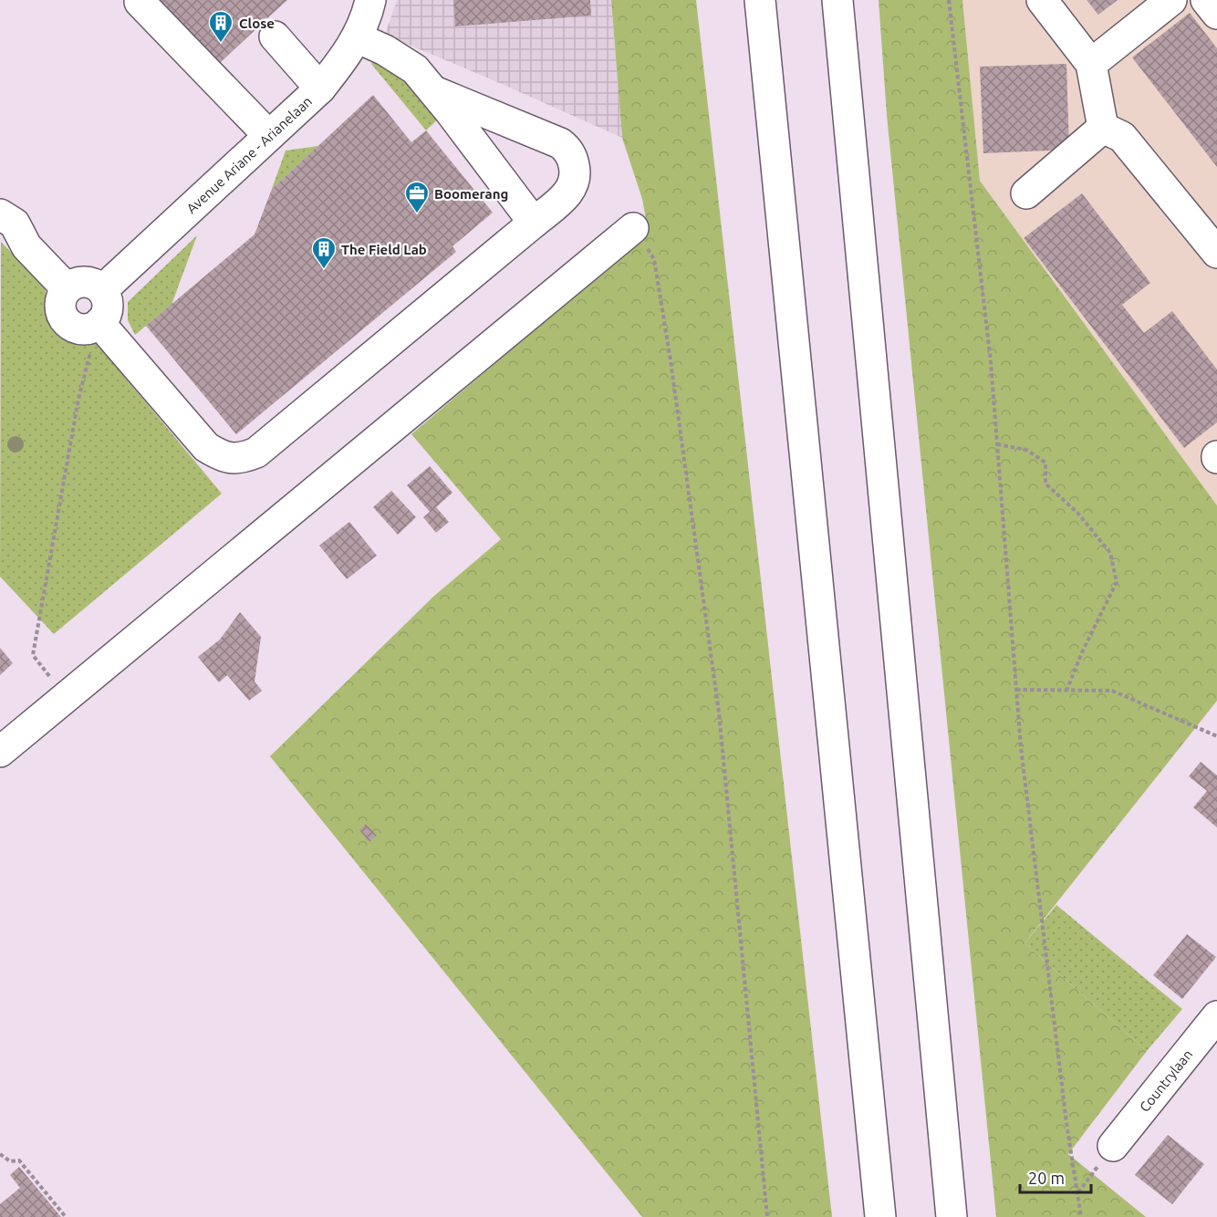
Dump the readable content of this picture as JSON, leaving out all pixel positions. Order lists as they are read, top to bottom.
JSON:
{
  "streets": {
    "main road": ["Avenue Ariane - Arianelaan", "Countrylaan"]
  },
  "places": {
    "building": ["Close", "The Field Lab"],
    "office": ["Boomerang"]
  },
  "scale_bar": "20 m"
}
